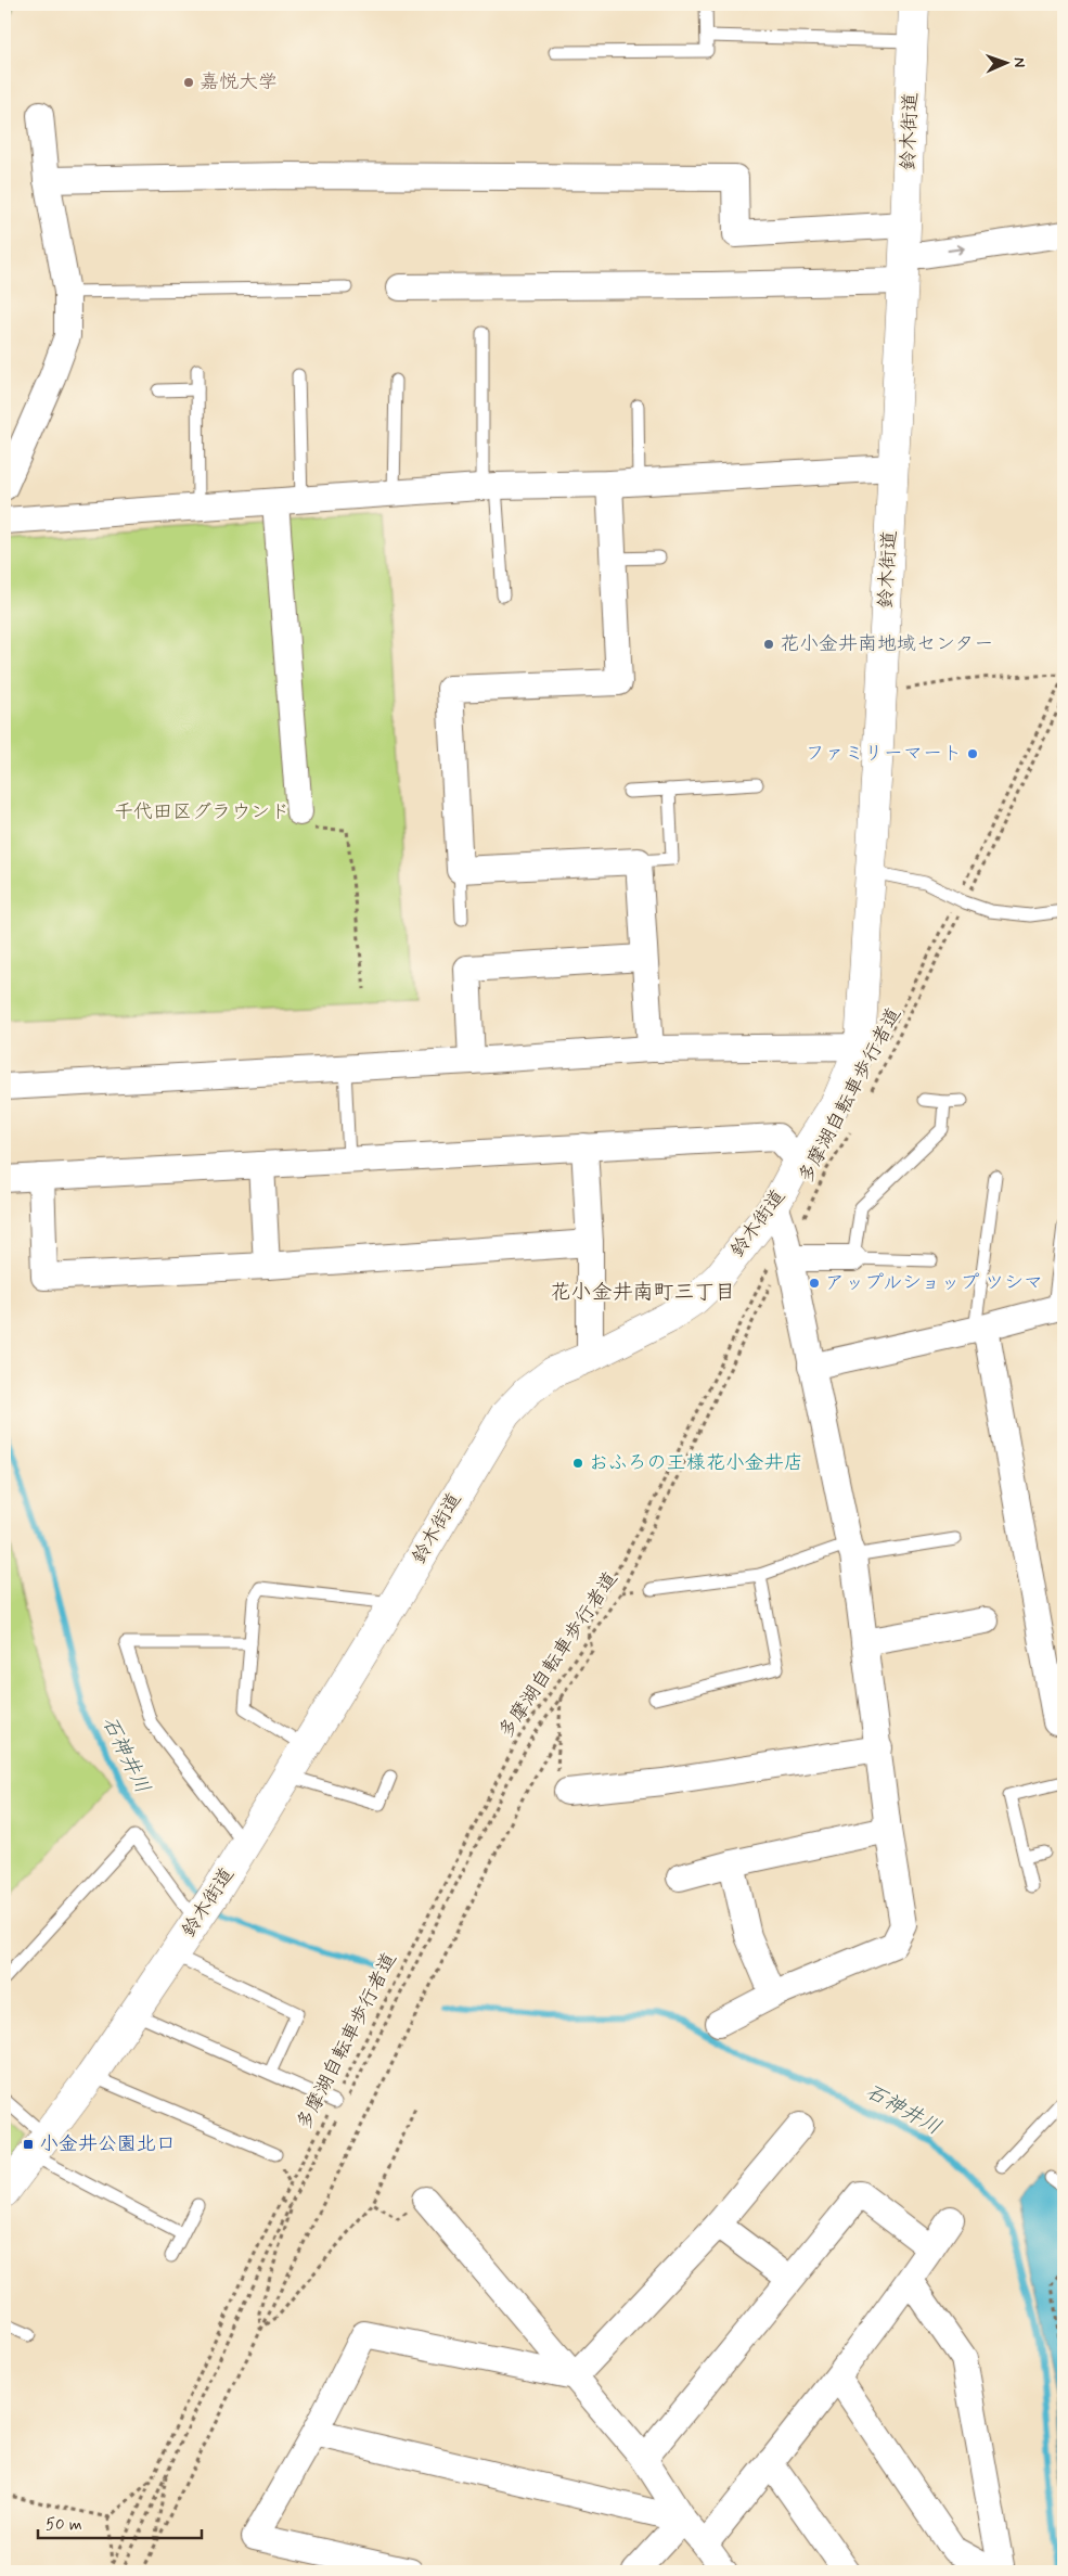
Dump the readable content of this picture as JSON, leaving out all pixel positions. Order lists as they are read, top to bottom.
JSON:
{
  "streets": {
    "street": ["鈴木街道"],
    "path": ["多摩湖自転車歩行者道"]
  },
  "districts": ["花小金井南町三丁目"],
  "water": ["石神井川"],
  "parks": ["千代田区グラウンド"],
  "places": {
    "other": [
      "嘉悦大学",
      "花小金井南地域センター",
      "ファミリーマート",
      "アップルショップ ツシマ",
      "おふろの王様花小金井店"
    ],
    "transit": ["小金井公園北口"]
  },
  "scale_bar": "50 m",
  "north": "right"
}
